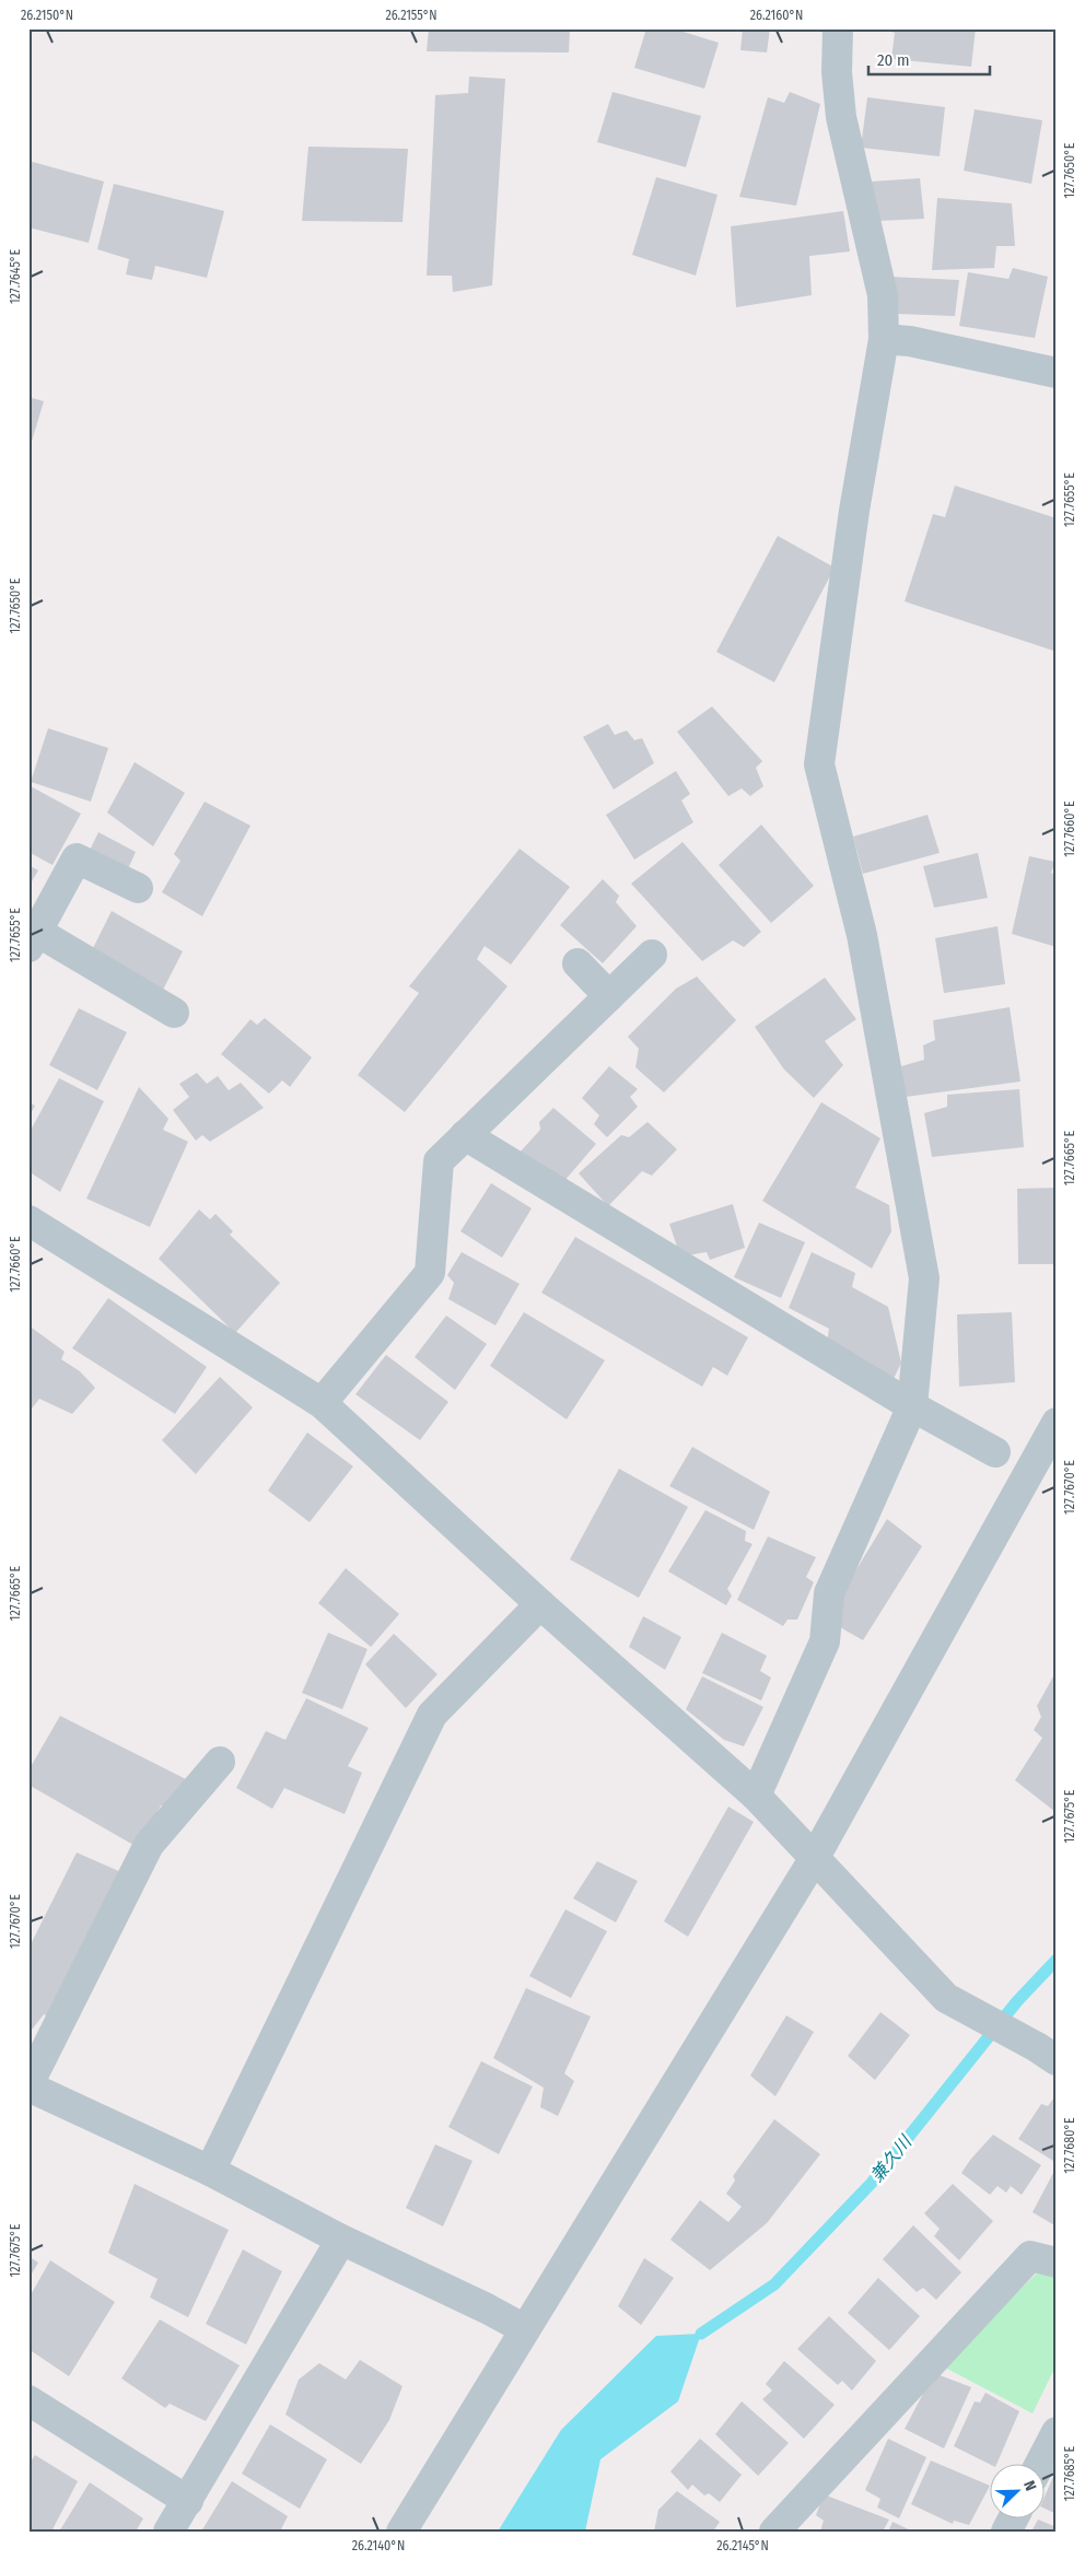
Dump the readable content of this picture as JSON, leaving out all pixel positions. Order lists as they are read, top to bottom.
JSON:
{
  "water": ["兼久川"],
  "scale_bar": "20 m",
  "north": "top right",
  "coordinates": [
    "26.2150°N",
    "26.2155°N",
    "26.2160°N",
    "127.7650°E",
    "127.7645°E",
    "127.7655°E",
    "127.7660°E",
    "127.7665°E",
    "127.7670°E",
    "127.7675°E",
    "127.7680°E",
    "127.7685°E",
    "26.2140°N",
    "26.2145°N"
  ]
}
